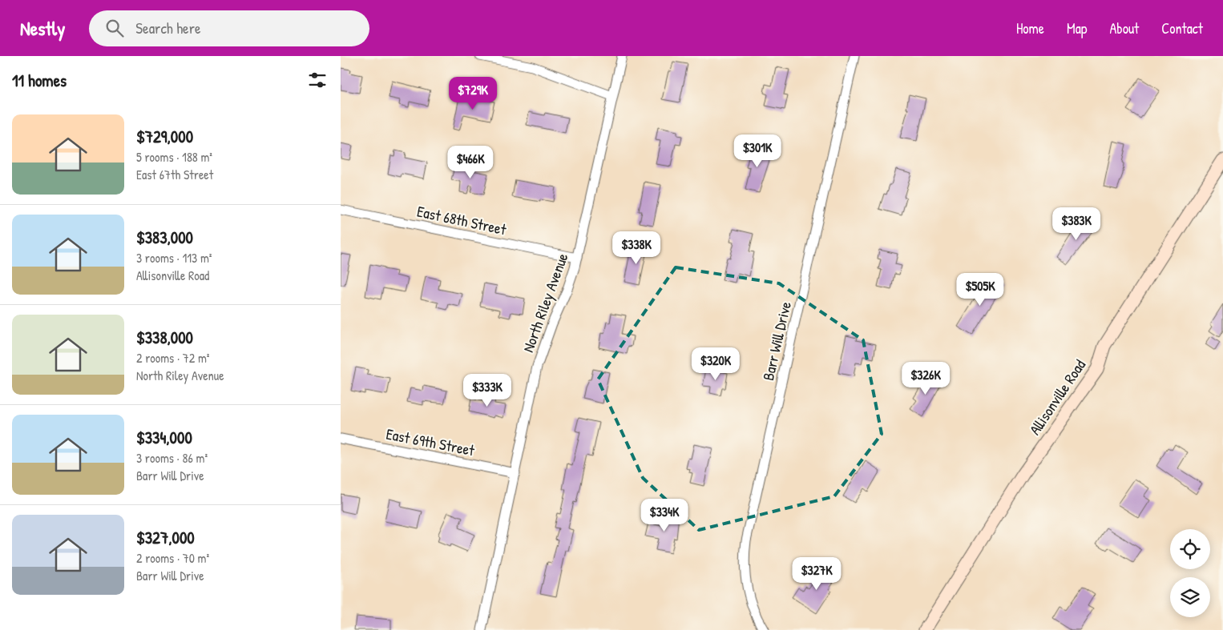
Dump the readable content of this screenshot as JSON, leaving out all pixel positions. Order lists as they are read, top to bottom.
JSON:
{
  "streets": {
    "main road": ["Allisonville Road"],
    "street": [
      "East 68th Street",
      "North Riley Avenue",
      "Barr Will Drive",
      "East 69th Street"
    ]
  },
  "crossings": [
    ["East 68th Street", "North Riley Avenue"],
    ["North Riley Avenue", "East 69th Street"]
  ],
  "page": {
    "header": "Nestly",
    "search": "Search here",
    "nav": [
      "Home",
      "Map",
      "About",
      "Contact"
    ],
    "heading": "11 homes",
    "price": [
      "$729K",
      "$301K",
      "$466K",
      "$383K",
      "$338K",
      "$505K",
      "$320K",
      "$326K",
      "$333K",
      "$334K",
      "$327K"
    ],
    "list": [
      {
        "name": "$729,000",
        "note": "5 rooms · 188 m² · East 67th Street"
      },
      {
        "name": "$383,000",
        "note": "3 rooms · 113 m² · Allisonville Road"
      },
      {
        "name": "$338,000",
        "note": "2 rooms · 72 m² · North Riley Avenue"
      },
      {
        "name": "$334,000",
        "note": "3 rooms · 86 m² · Barr Will Drive"
      },
      {
        "name": "$327,000",
        "note": "2 rooms · 70 m² · Barr Will Drive"
      }
    ]
  }
}
